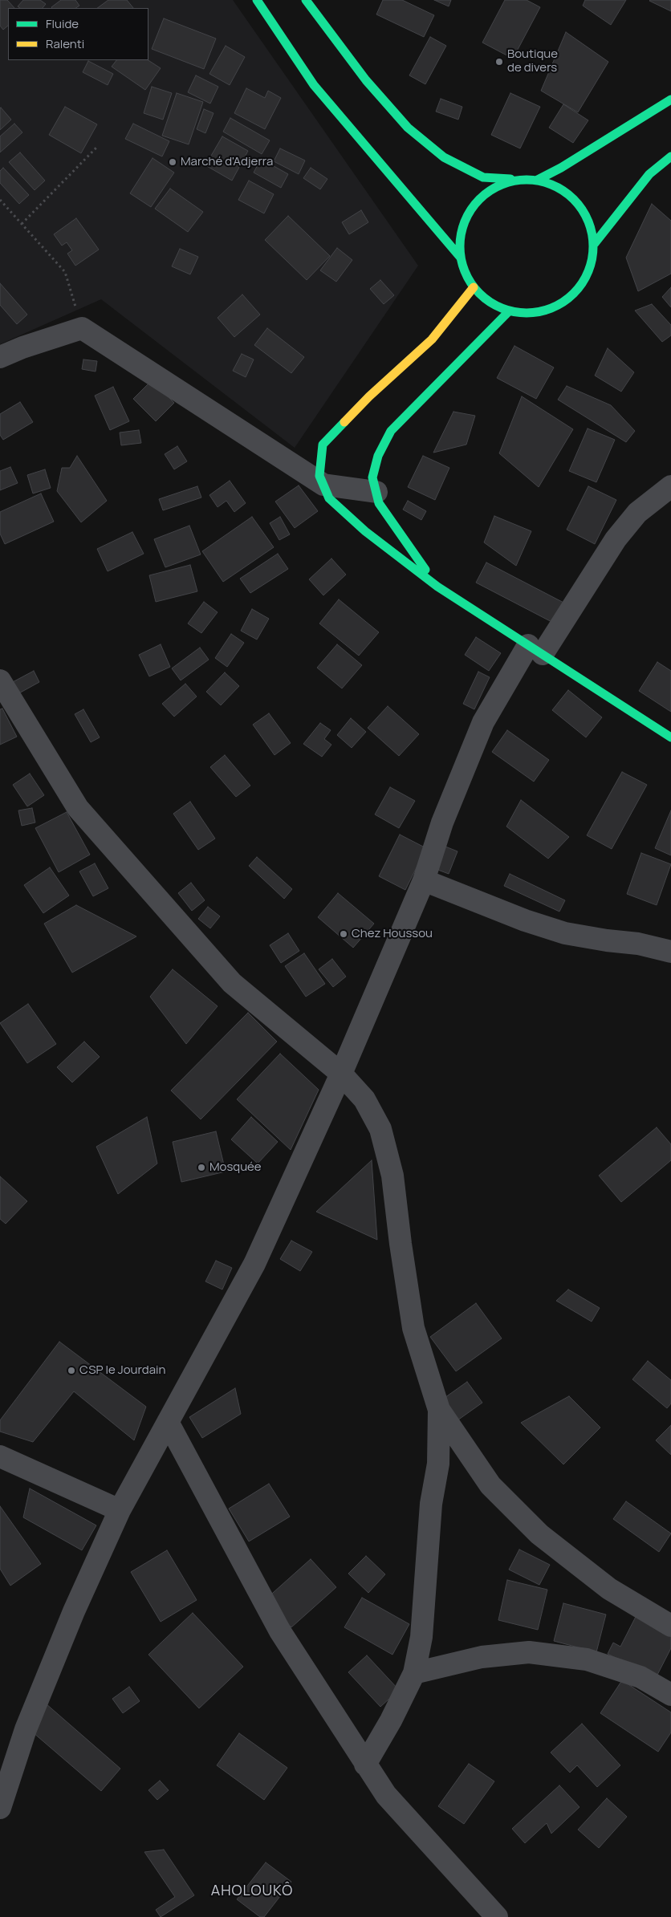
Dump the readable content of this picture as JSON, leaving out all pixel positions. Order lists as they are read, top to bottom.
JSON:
{
  "districts": ["AHOLOUKÔ"],
  "places": [
    "Boutique de divers",
    "Marché d'Adjerra",
    "Chez Houssou",
    "Mosquée",
    "CSP le Jourdain"
  ],
  "legend": ["Fluide", "Ralenti"]
}
